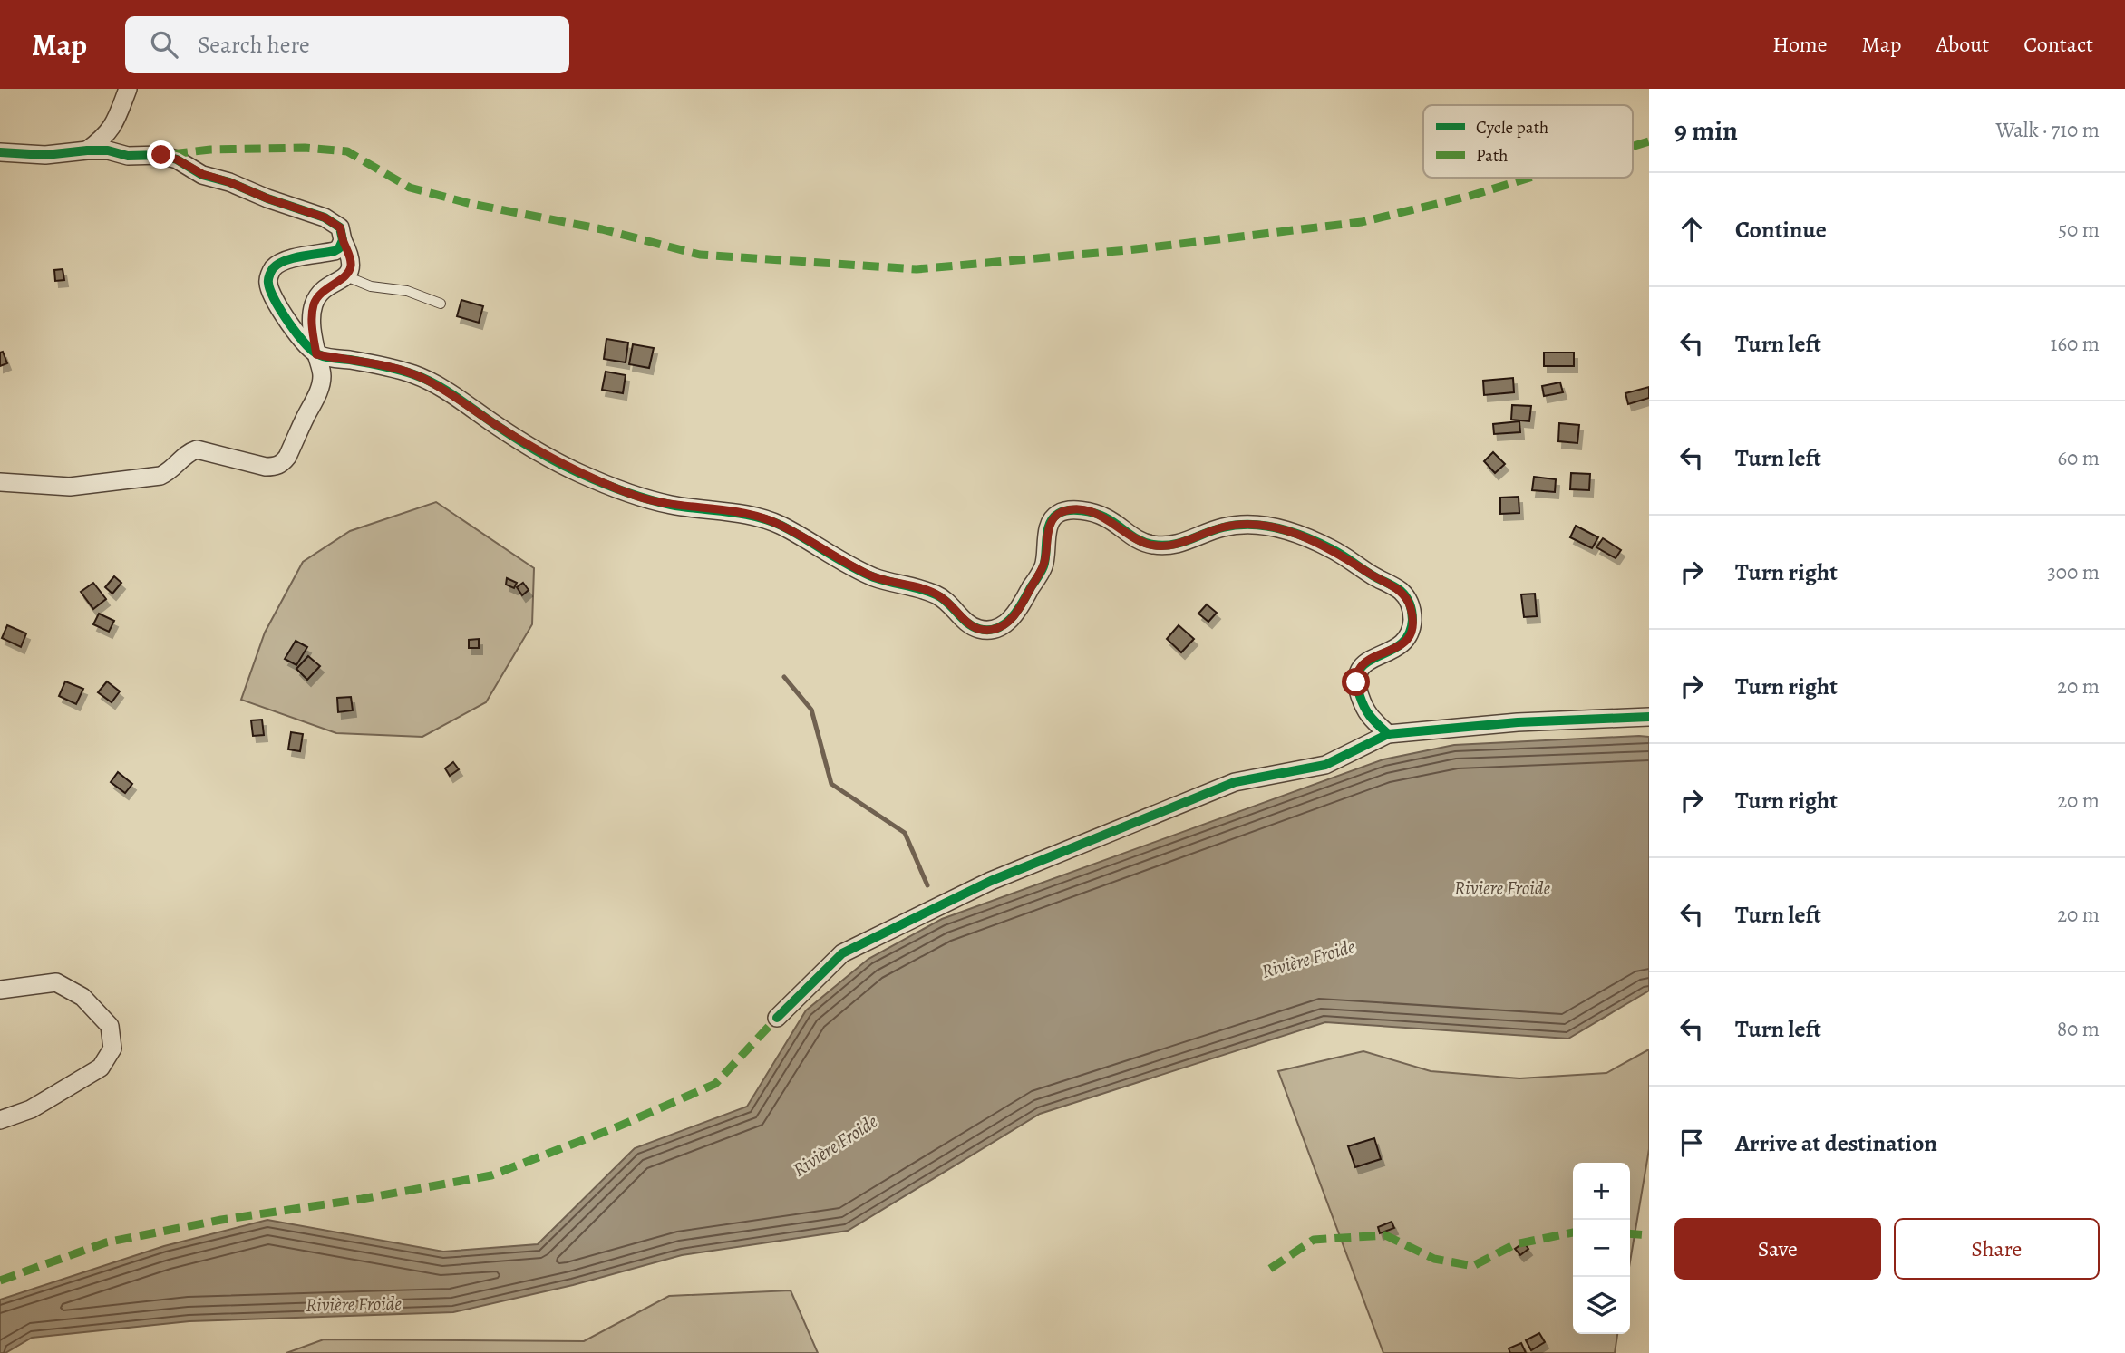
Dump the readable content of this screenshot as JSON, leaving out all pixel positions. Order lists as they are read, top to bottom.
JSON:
{
  "water": ["Riviere Froide", "Rivière Froide"],
  "legend": ["Cycle path", "Path"],
  "page": {
    "header": "Map",
    "search": "Search here",
    "nav": [
      "Home",
      "Map",
      "About",
      "Contact"
    ],
    "heading": ["9 min", "Walk · 710 m"],
    "list": [
      ["Continue", "50 m"],
      ["Turn left", "160 m"],
      ["Turn left", "60 m"],
      ["Turn right", "300 m"],
      ["Turn right", "20 m"],
      ["Turn right", "20 m"],
      ["Turn left", "20 m"],
      ["Turn left", "80 m"],
      "Arrive at destination"
    ],
    "map_buttons": ["+", "−"],
    "buttons": ["Save", "Share"]
  }
}
